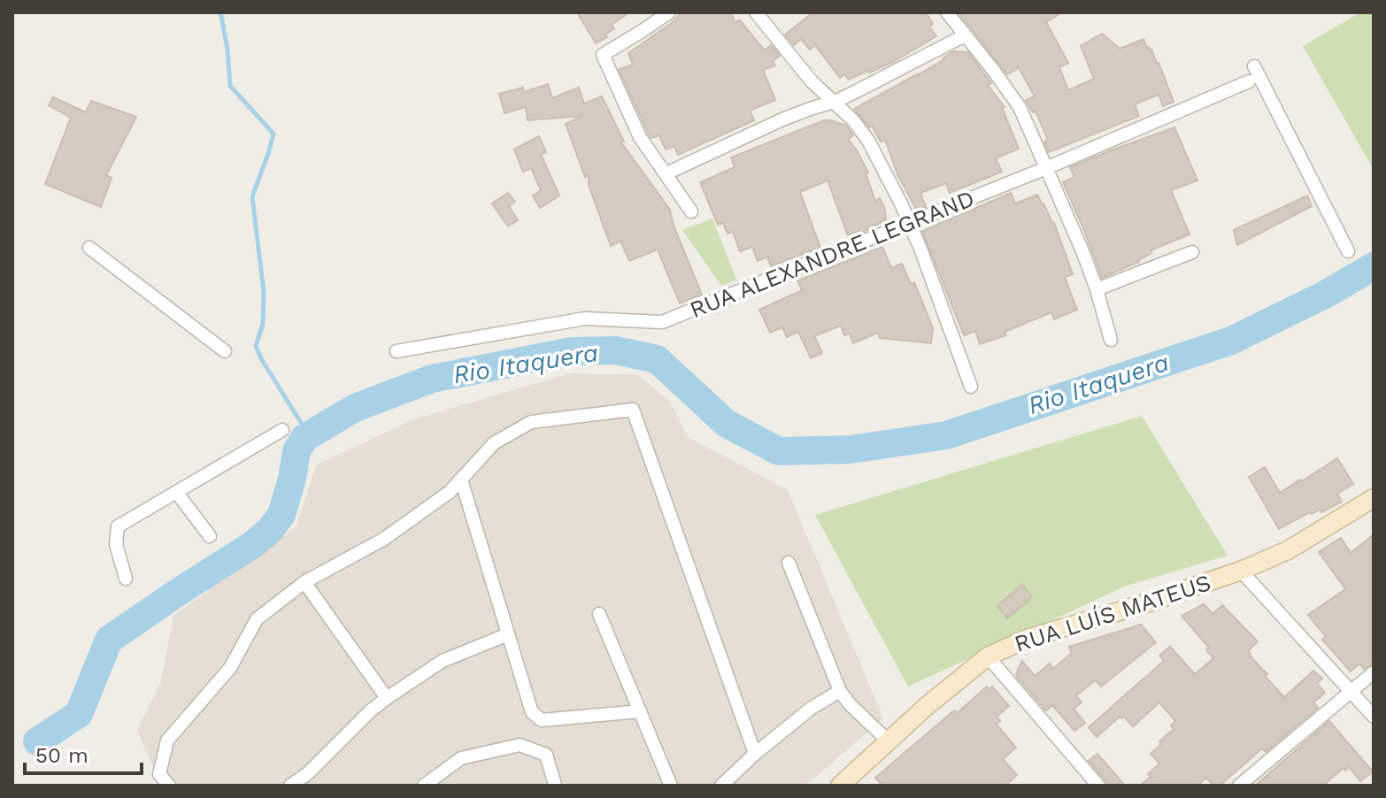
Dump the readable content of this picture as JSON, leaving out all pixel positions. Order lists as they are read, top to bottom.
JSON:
{
  "streets": {
    "main road": ["RUA LUÍS MATEUS"],
    "street": ["RUA ALEXANDRE LEGRAND"]
  },
  "water": ["Rio Itaquera"],
  "scale_bar": "50 m"
}
